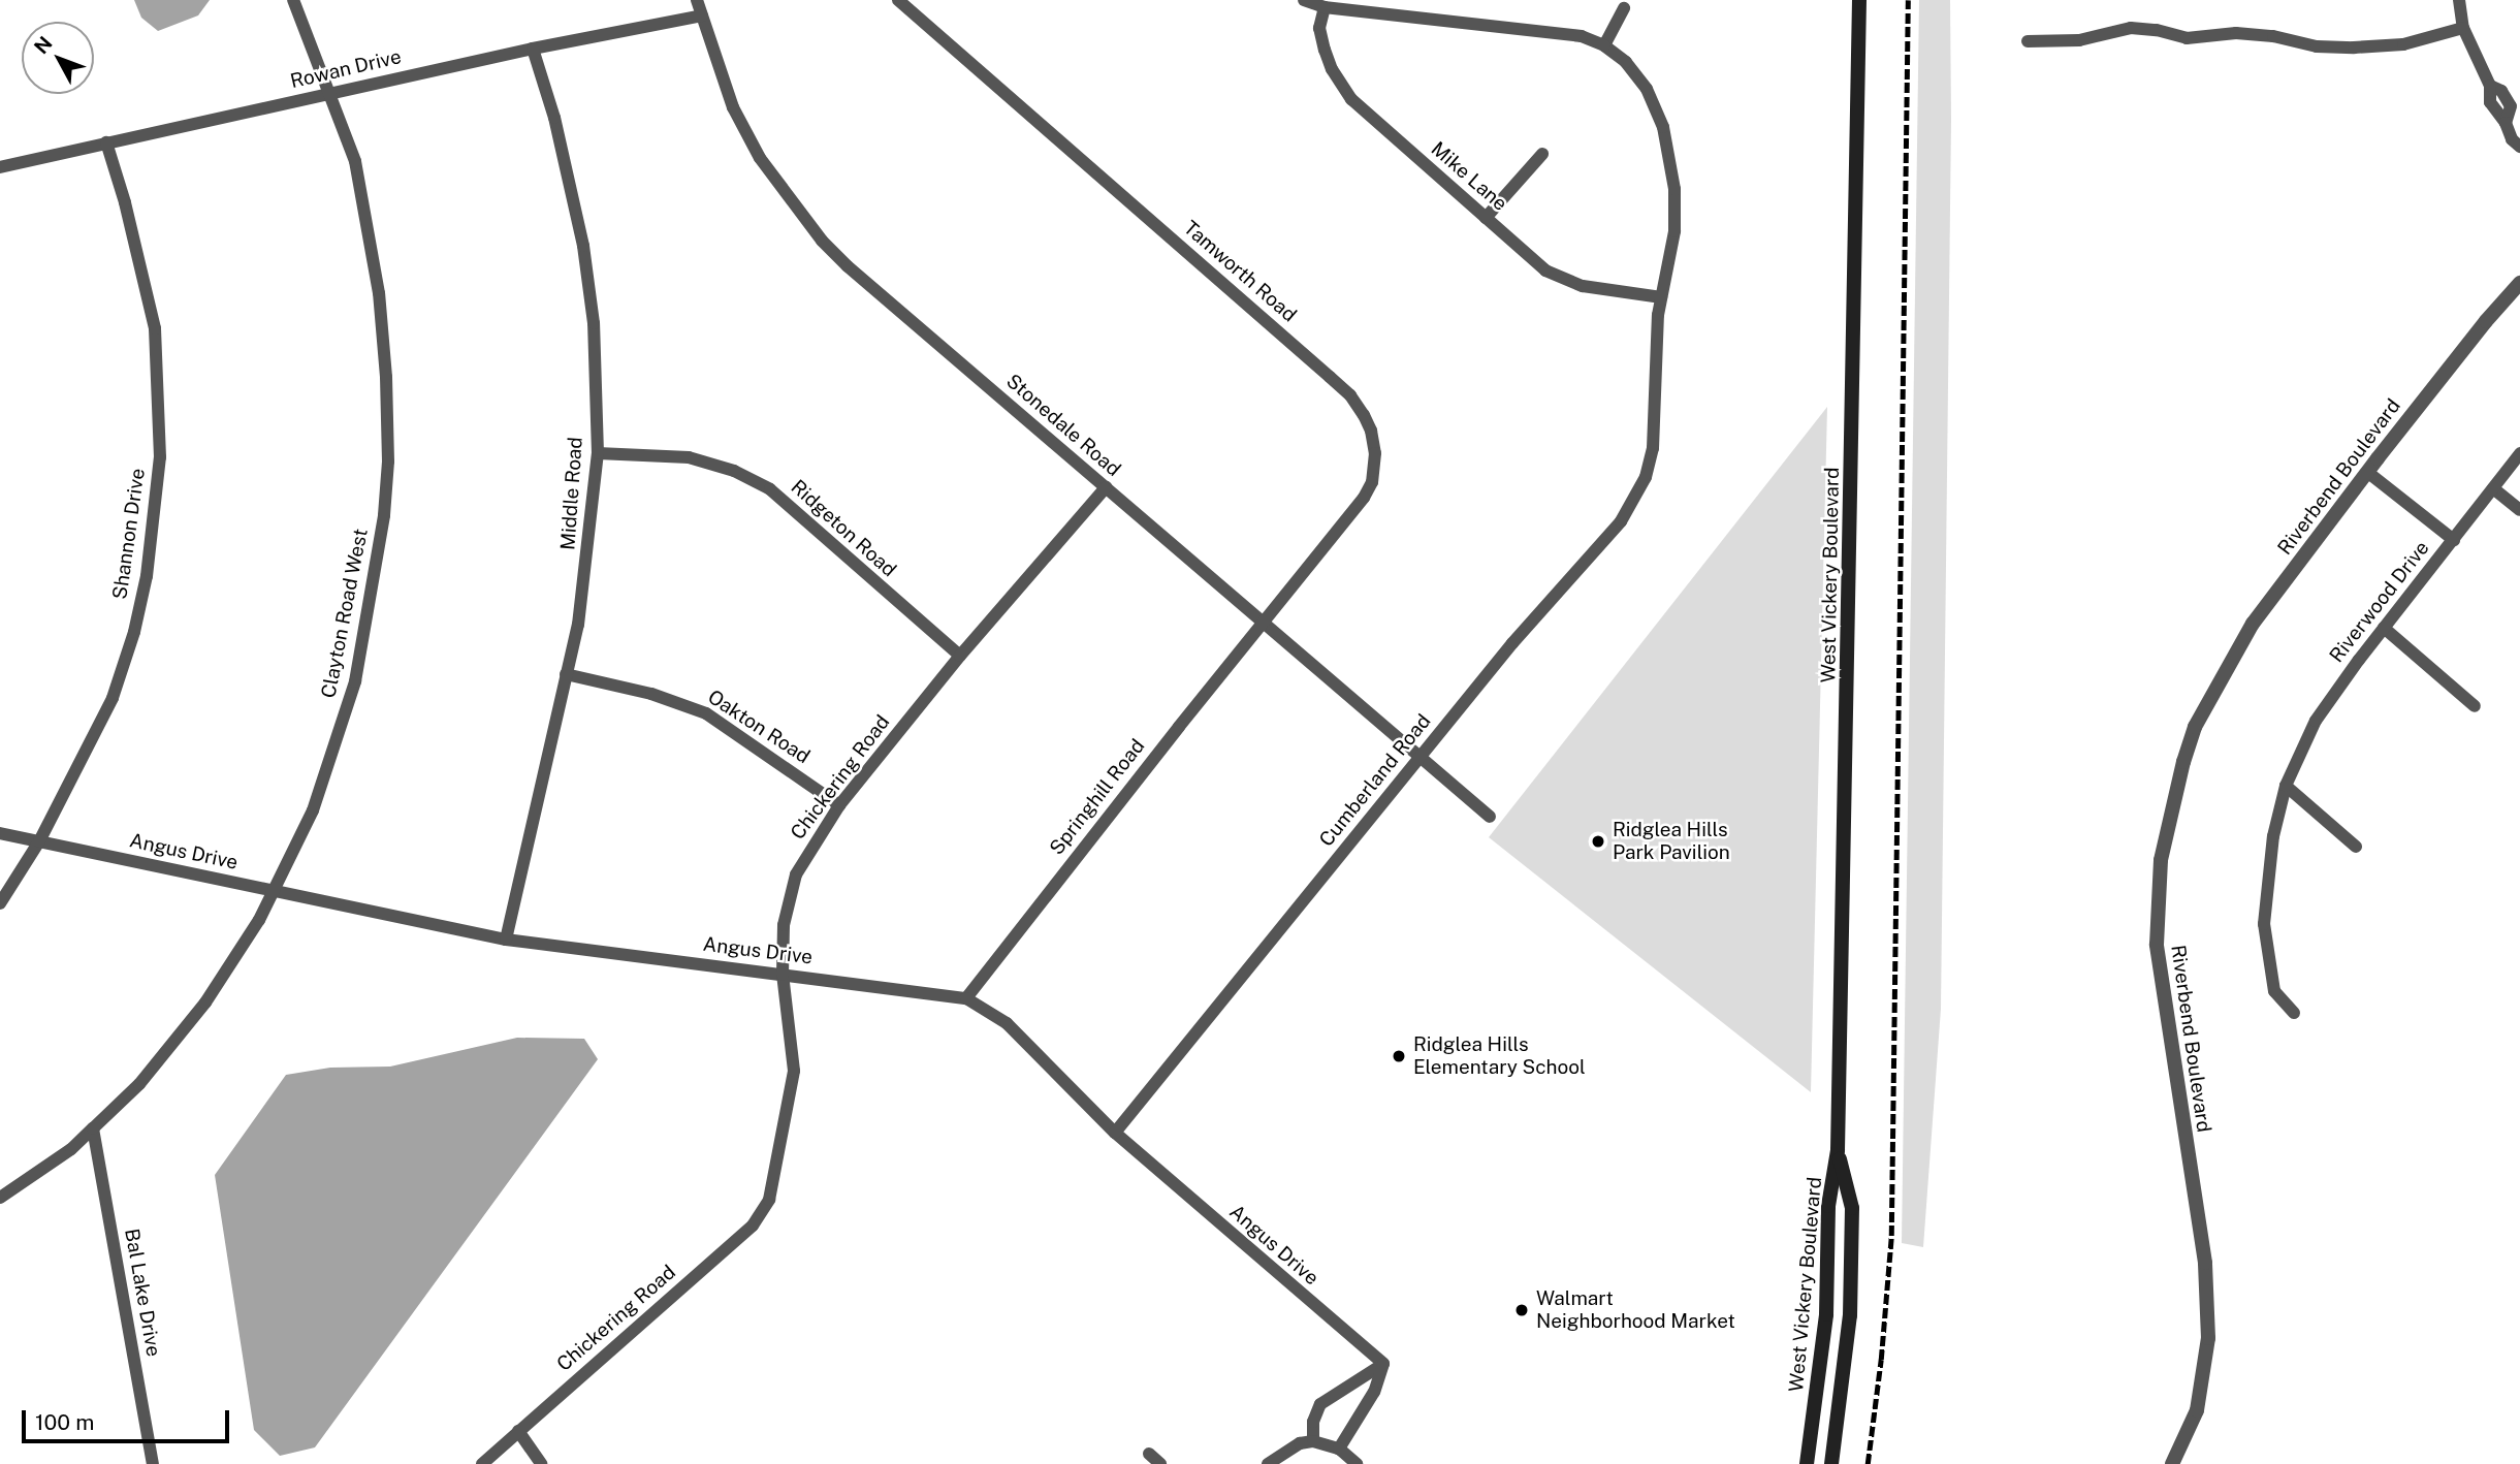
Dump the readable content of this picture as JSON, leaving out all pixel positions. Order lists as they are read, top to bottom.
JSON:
{
  "streets": {
    "main road": ["West Vickery Boulevard"],
    "street": [
      "Rowan Drive",
      "Mike Lane",
      "Tamworth Road",
      "Stonedale Road",
      "Riverbend Boulevard",
      "Middle Road",
      "Ridgeton Road",
      "Shannon Drive",
      "Riverwood Drive",
      "Clayton Road West",
      "Oakton Road",
      "Chickering Road",
      "Cumberland Road",
      "Springhill Road",
      "Angus Drive",
      "Bal Lake Drive"
    ]
  },
  "crossings": [
    ["Rowan Drive", "Stonedale Road"],
    ["Rowan Drive", "Middle Road"],
    ["Rowan Drive", "Shannon Drive"],
    ["Rowan Drive", "Clayton Road West"],
    ["Mike Lane", "Cumberland Road"],
    ["Tamworth Road", "Stonedale Road"],
    ["Tamworth Road", "Springhill Road"],
    ["Stonedale Road", "Chickering Road"],
    ["Stonedale Road", "Cumberland Road"],
    ["Stonedale Road", "Springhill Road"],
    ["Middle Road", "Ridgeton Road"],
    ["Middle Road", "Oakton Road"],
    ["Middle Road", "Angus Drive"],
    ["Ridgeton Road", "Chickering Road"],
    ["Shannon Drive", "Angus Drive"],
    ["Clayton Road West", "Angus Drive"],
    ["Clayton Road West", "Bal Lake Drive"],
    ["Oakton Road", "Chickering Road"],
    ["Chickering Road", "Angus Drive"],
    ["Cumberland Road", "Angus Drive"],
    ["Springhill Road", "Angus Drive"]
  ],
  "places": ["Ridglea Hills Park Pavilion", "Ridglea Hills Elementary School", "Walmart Neighborhood Market"],
  "scale_bar": "100 m",
  "north": "top left"
}
